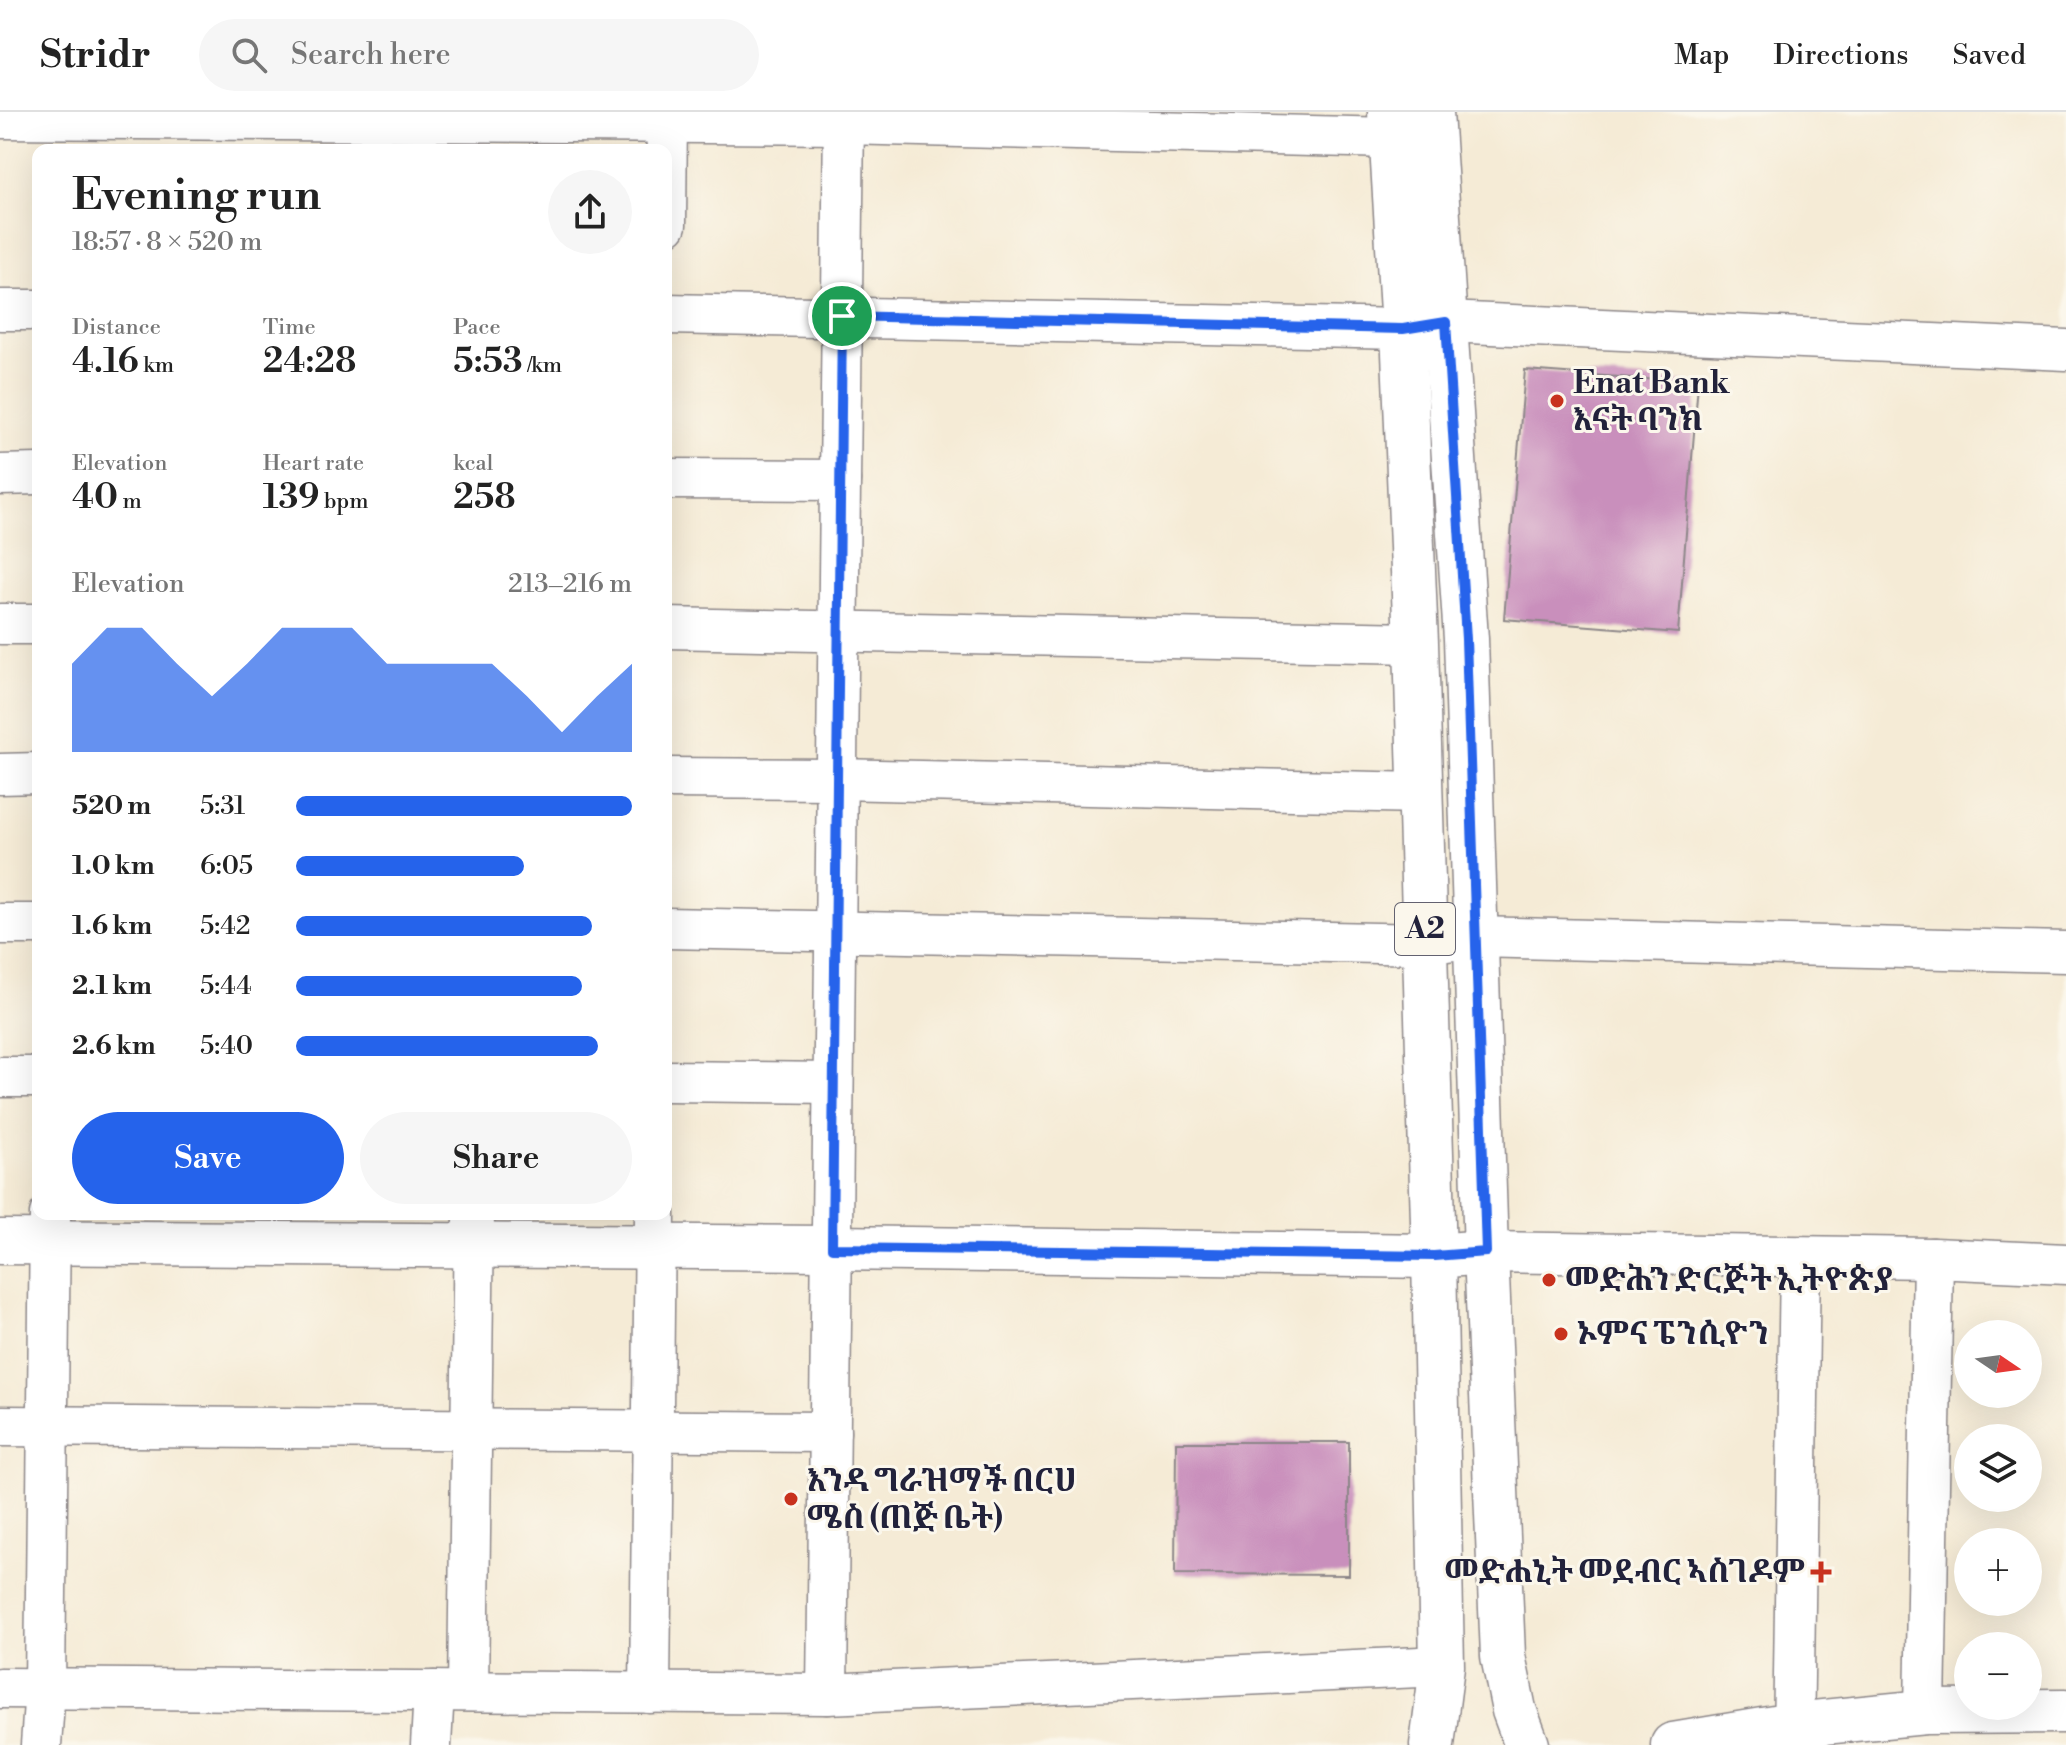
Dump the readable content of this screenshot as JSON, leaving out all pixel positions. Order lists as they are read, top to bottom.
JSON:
{
  "streets": {
    "main road": ["A2"]
  },
  "places": {
    "other": [
      "Enat Bank እናት ባንክ",
      "መድሕን ድርጅት ኢትዮጵያ",
      "ኦምና ፔንሲዮን",
      "እንዳ ግራዝማች በርሀ ሜስ (ጠጅ ቤት)"
    ],
    "health": ["መድሐኒት መደብር ኣስገዶም"]
  },
  "north": "right",
  "page": {
    "header": "Stridr",
    "search": "Search here",
    "nav": ["Map", "Directions", "Saved"],
    "heading": ["Evening run", "18:57 · 8 × 520 m"],
    "stats": [
      ["Distance", "4.16 km"],
      ["Time", "24:28"],
      ["Pace", "5:53 /km"],
      ["Elevation", "40 m"],
      ["Heart rate", "139 bpm"],
      ["kcal", "258"]
    ],
    "chart": ["Elevation", "213–216 m"],
    "list": [
      {
        "name": "520 m",
        "note": "5:31"
      },
      {
        "name": "1.0 km",
        "note": "6:05"
      },
      {
        "name": "1.6 km",
        "note": "5:42"
      },
      {
        "name": "2.1 km",
        "note": "5:44"
      },
      {
        "name": "2.6 km",
        "note": "5:40"
      }
    ],
    "buttons": ["Save", "Share"],
    "map_buttons": ["+", "−"]
  }
}
